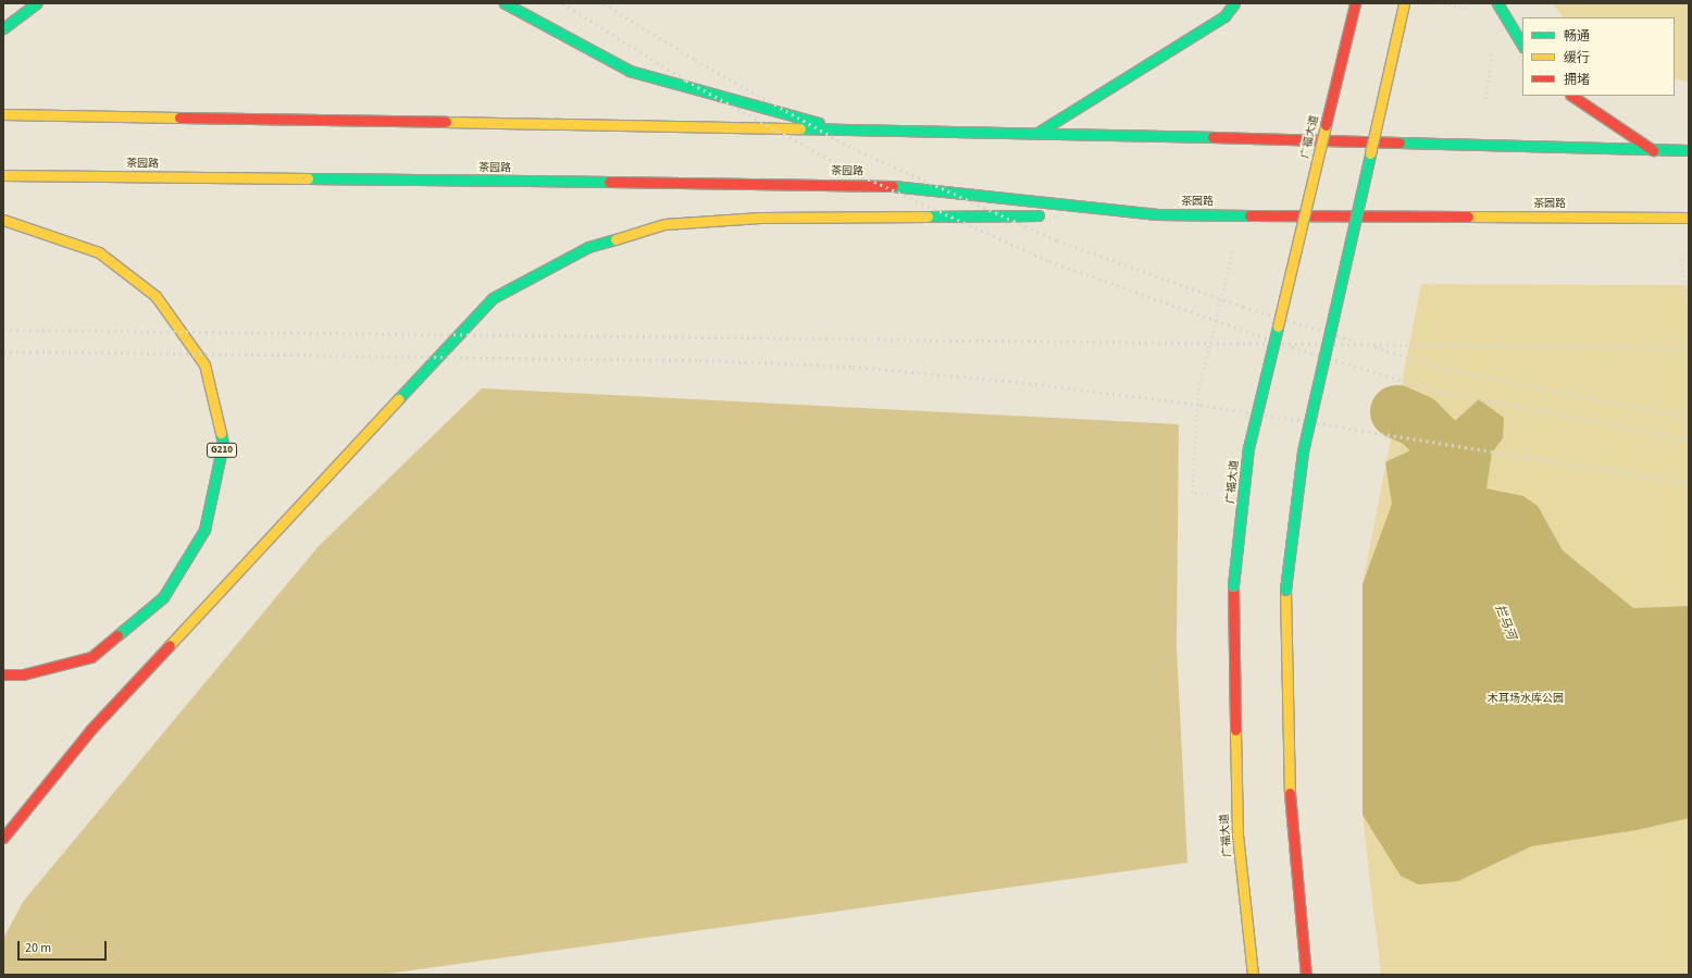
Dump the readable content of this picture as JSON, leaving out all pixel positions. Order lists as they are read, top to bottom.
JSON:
{
  "streets": {
    "main road": ["广福大道", "茶园路", "G210"]
  },
  "water": ["拦马河"],
  "parks": ["木耳场水库公园"],
  "legend": ["畅通", "缓行", "拥堵"],
  "scale_bar": "20 m"
}
